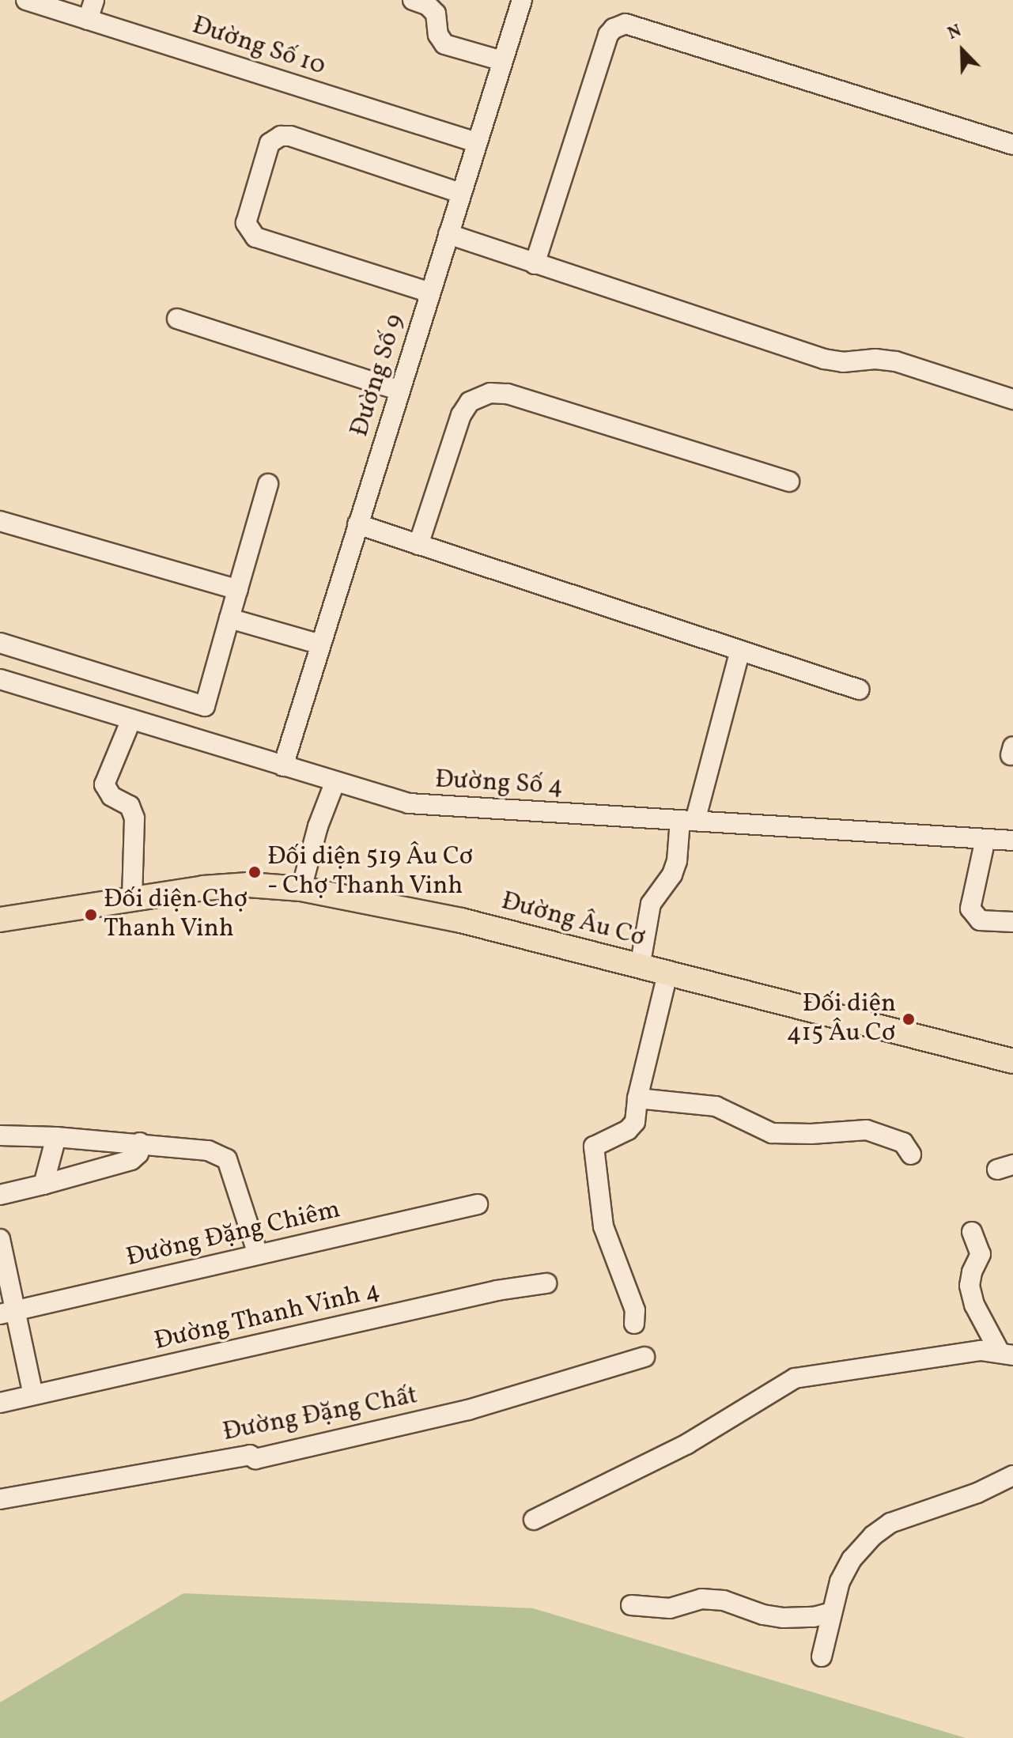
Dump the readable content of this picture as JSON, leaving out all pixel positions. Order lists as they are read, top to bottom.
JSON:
{
  "streets": {
    "main road": ["Đường Âu Cơ"],
    "street": [
      "Đường Số 10",
      "Đường Số 9",
      "Đường Số 4",
      "Đường Đặng Chiêm",
      "Đường Thanh Vinh 4",
      "Đường Đặng Chất"
    ]
  },
  "crossings": [
    ["Đường Số 10", "Đường Số 9"],
    ["Đường Số 9", "Đường Số 4"]
  ],
  "places": ["Đối diện 519 Âu Cơ - Chợ Thanh Vinh", "Đối diện Chợ Thanh Vinh", "Đối diện 415 Âu Cơ"],
  "north": "top left"
}
